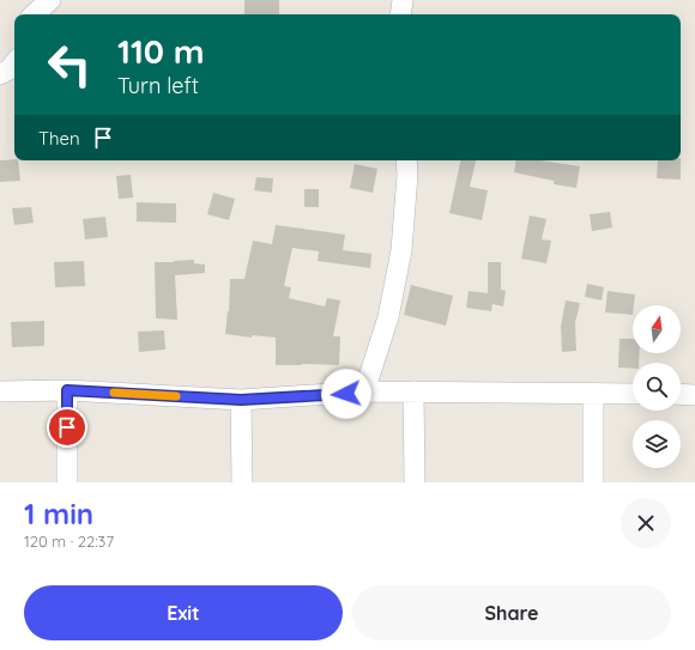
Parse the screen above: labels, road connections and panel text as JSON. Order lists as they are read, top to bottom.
{
  "north": "top",
  "page": {
    "turn": ["110 m", "Turn left"],
    "then": "Then",
    "heading": ["1 min", "120 m · 22:37"],
    "buttons": ["Exit", "Share"]
  }
}
